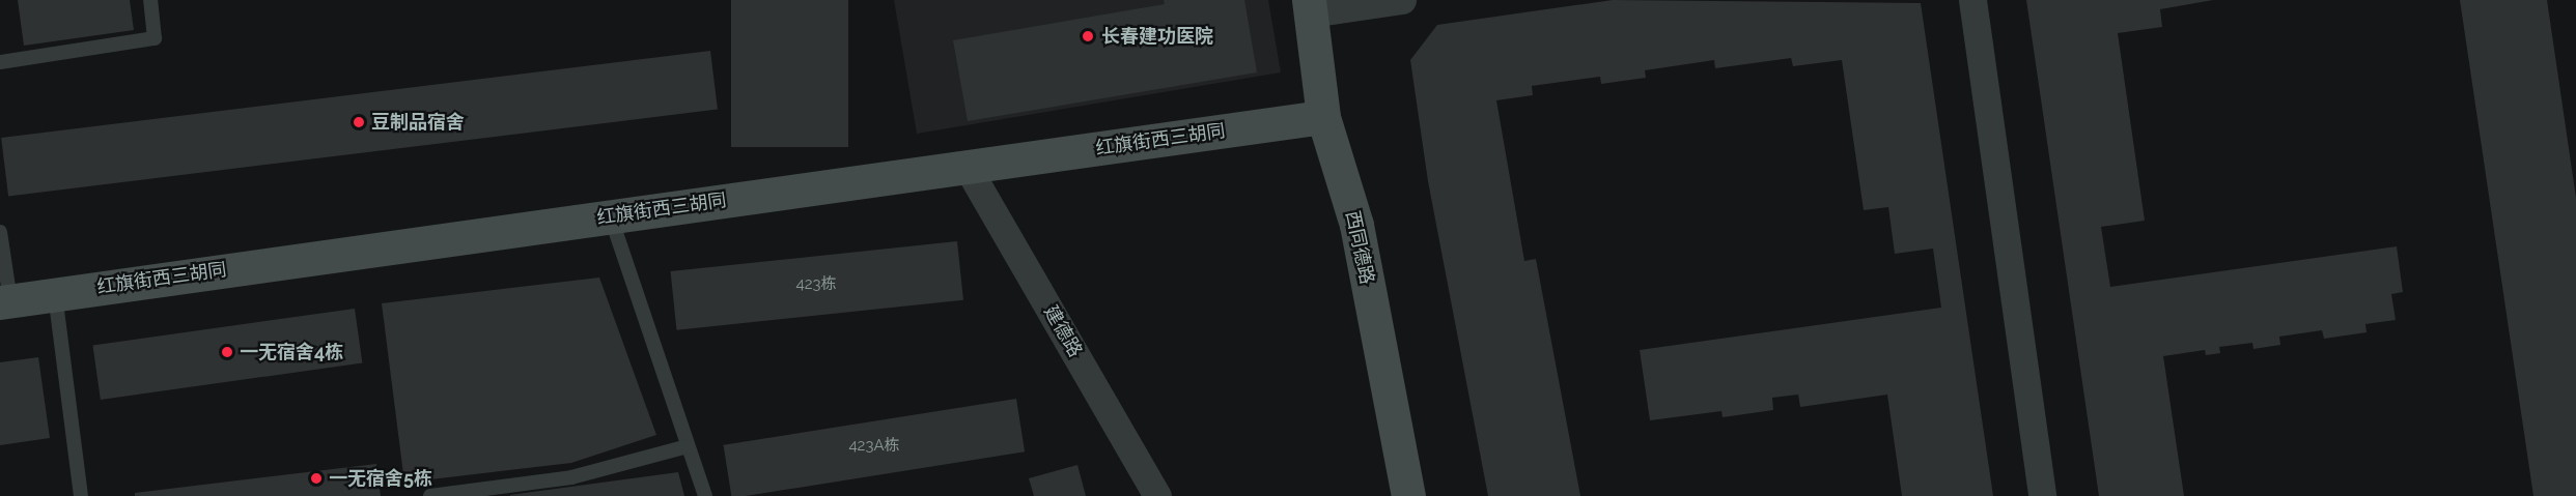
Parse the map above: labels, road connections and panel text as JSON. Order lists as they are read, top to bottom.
{
  "streets": {
    "street": ["红旗街西三胡同", "西同德路", "建德路"]
  },
  "crossings": [
    ["红旗街西三胡同", "西同德路"],
    ["红旗街西三胡同", "建德路"]
  ],
  "places": [
    "长春建功医院",
    "豆制品宿舍",
    "一无宿舍4栋",
    "一无宿舍5栋"
  ],
  "house_numbers": ["423栋", "423A栋"]
}
